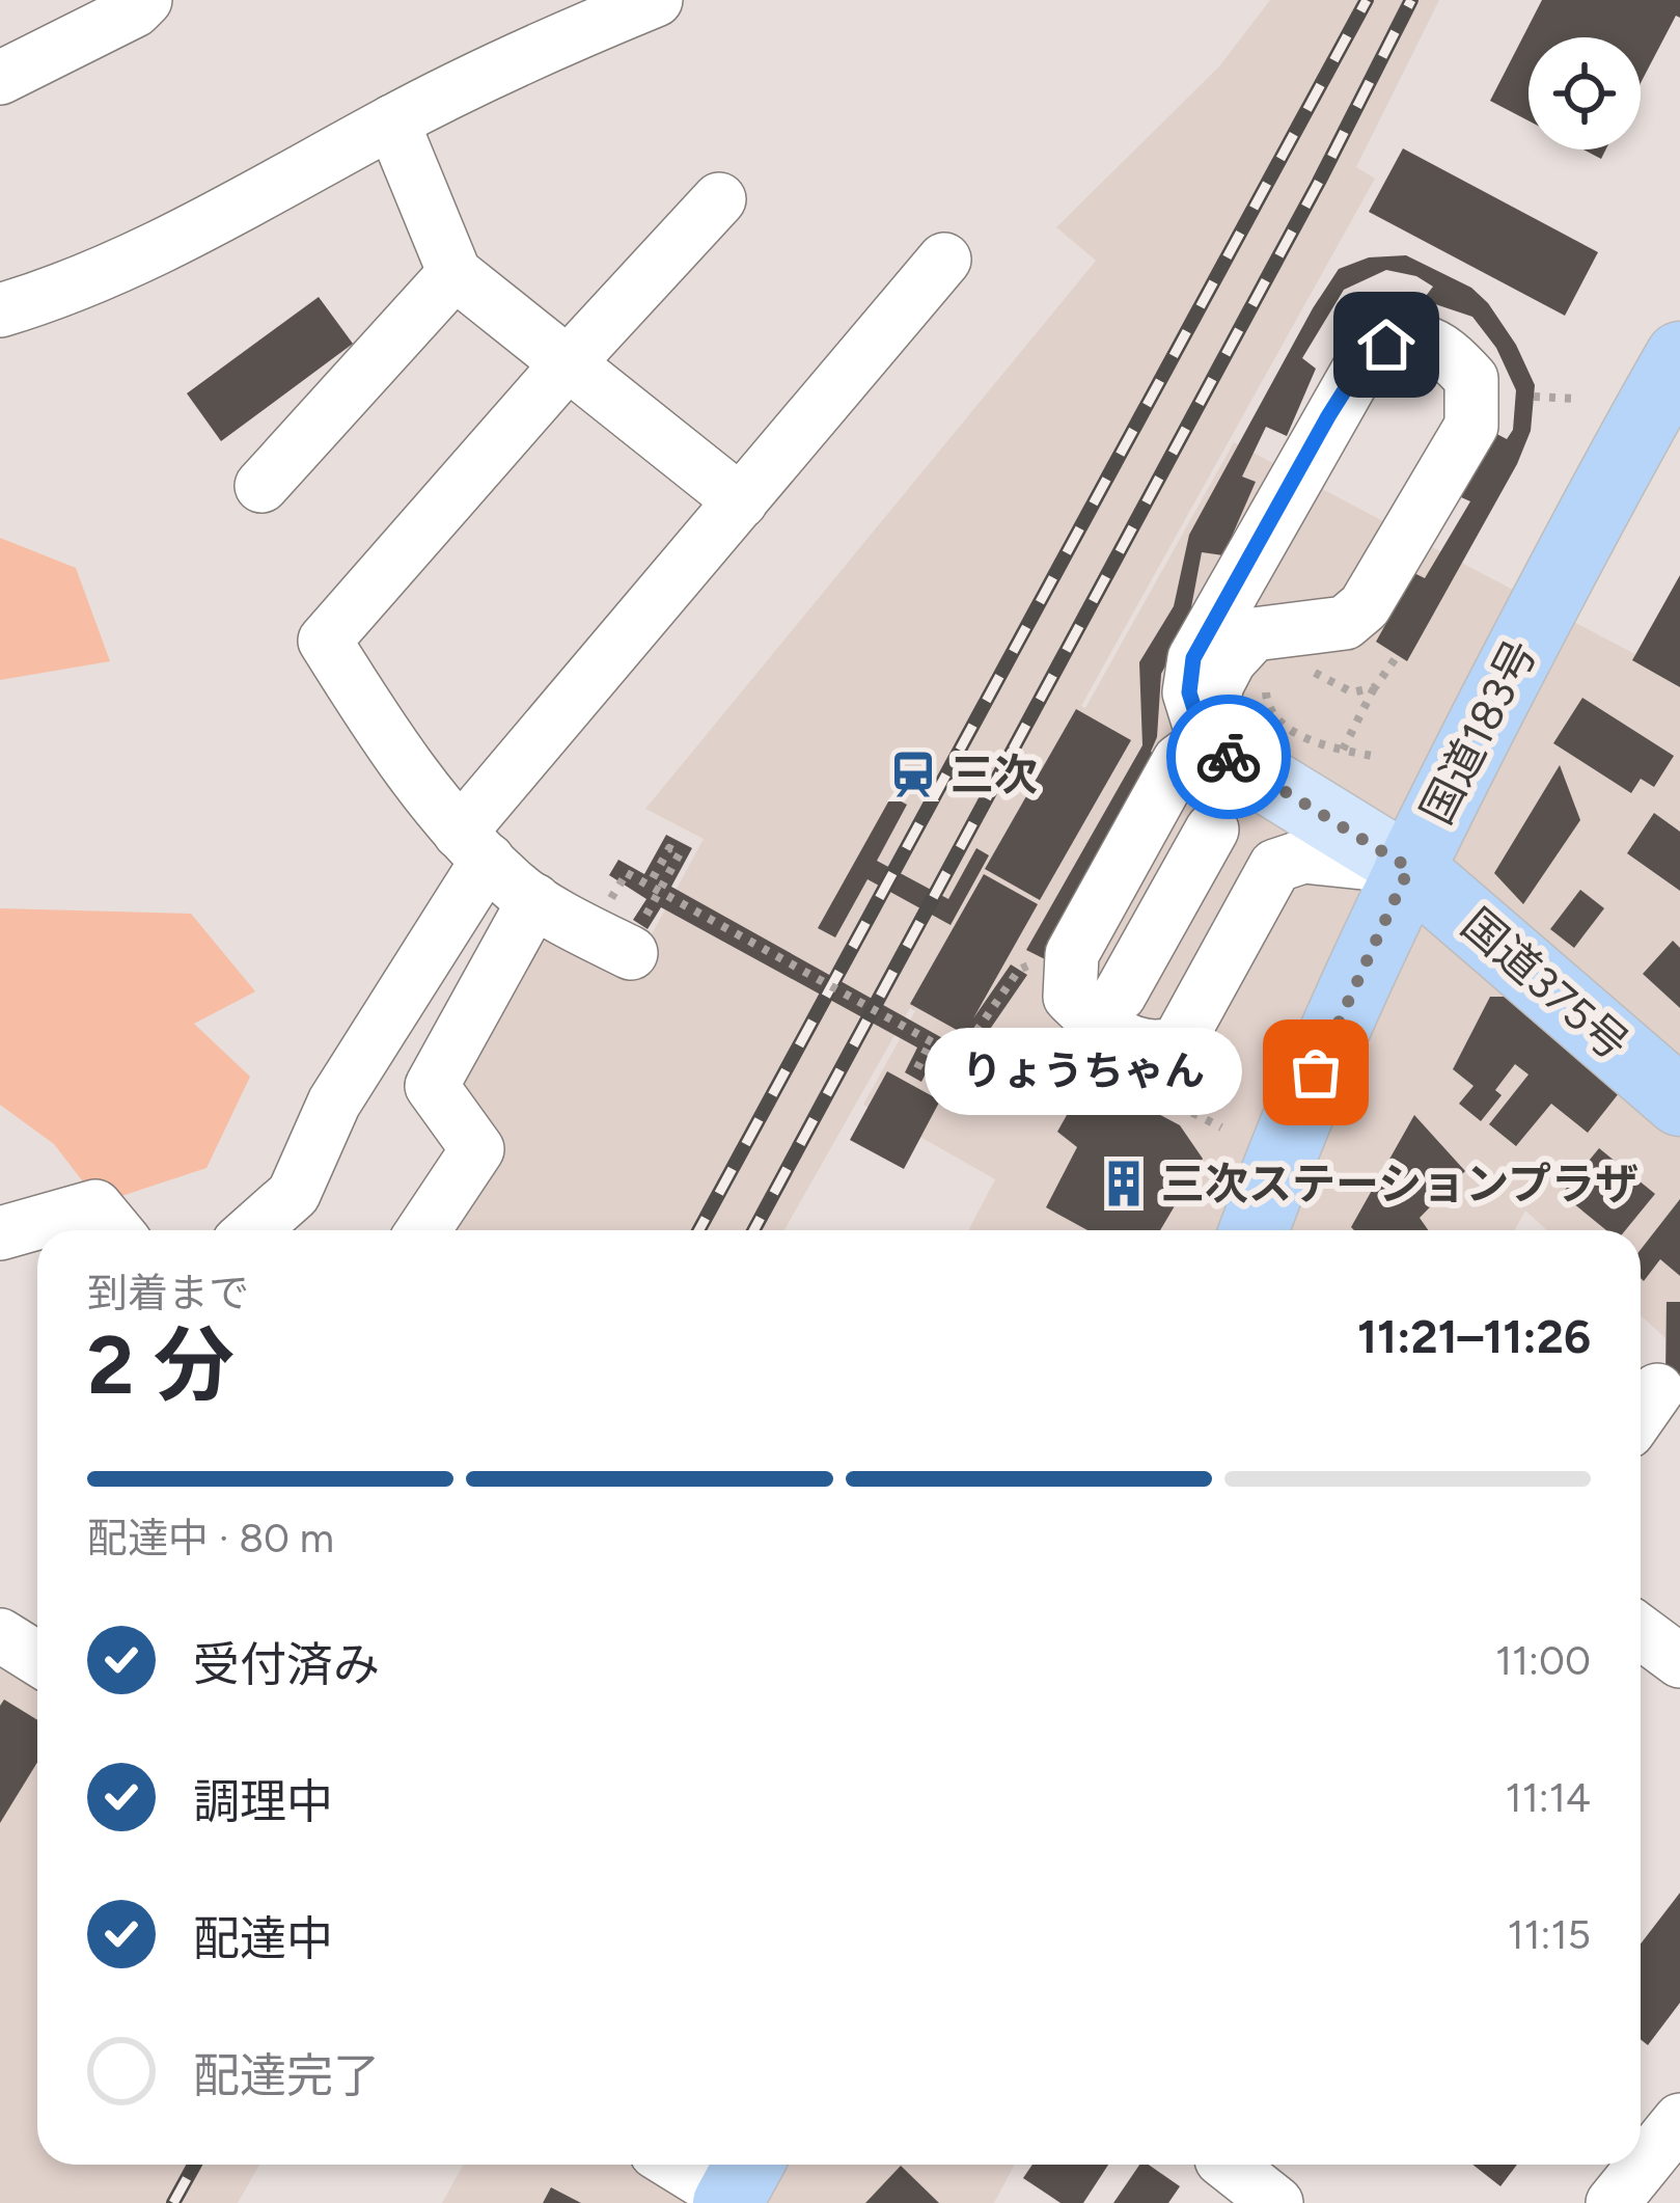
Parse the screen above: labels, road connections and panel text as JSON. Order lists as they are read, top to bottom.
{
  "streets": {
    "highway": ["国道183号", "国道375号"]
  },
  "crossings": [
    ["国道183号", "国道375号"]
  ],
  "places": {
    "station": ["三次"],
    "other": ["りょうちゃん"],
    "building": ["三次ステーションプラザ"]
  },
  "page": {
    "bubble": "りょうちゃん",
    "heading": ["2 分", "到着まで", "11:21–11:26"],
    "bar": "配達中 · 80 m",
    "list": [
      ["受付済み", "11:00"],
      ["調理中", "11:14"],
      ["配達中", "11:15"],
      "配達完了"
    ]
  }
}
